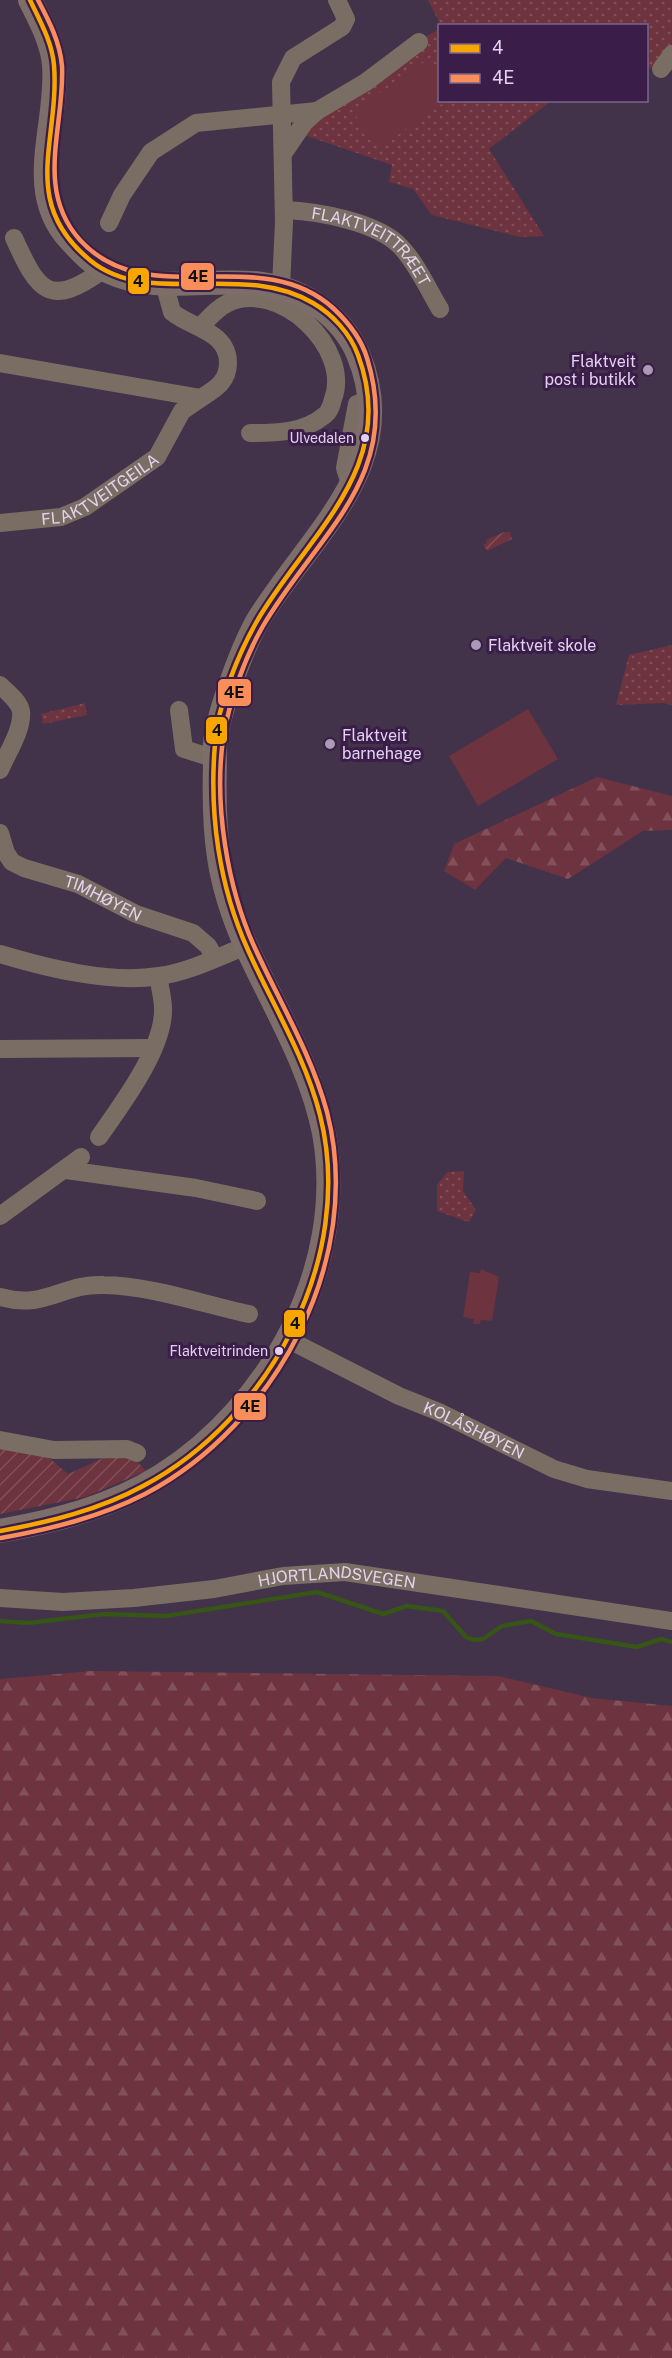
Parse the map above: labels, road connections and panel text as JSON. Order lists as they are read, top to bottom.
{
  "streets": {
    "street": [
      "FLAKTVEITTRÆET",
      "FLAKTVEITGEILA",
      "TIMHØYEN",
      "KOLÅSHØYEN",
      "HJORTLANDSVEGEN"
    ]
  },
  "places": [
    "Flaktveit post i butikk",
    "Ulvedalen",
    "Flaktveit skole",
    "Flaktveit barnehage",
    "Flaktveitrinden"
  ],
  "lines": ["transit line 4", "transit line 4E"],
  "legend": ["4", "4E"]
}
